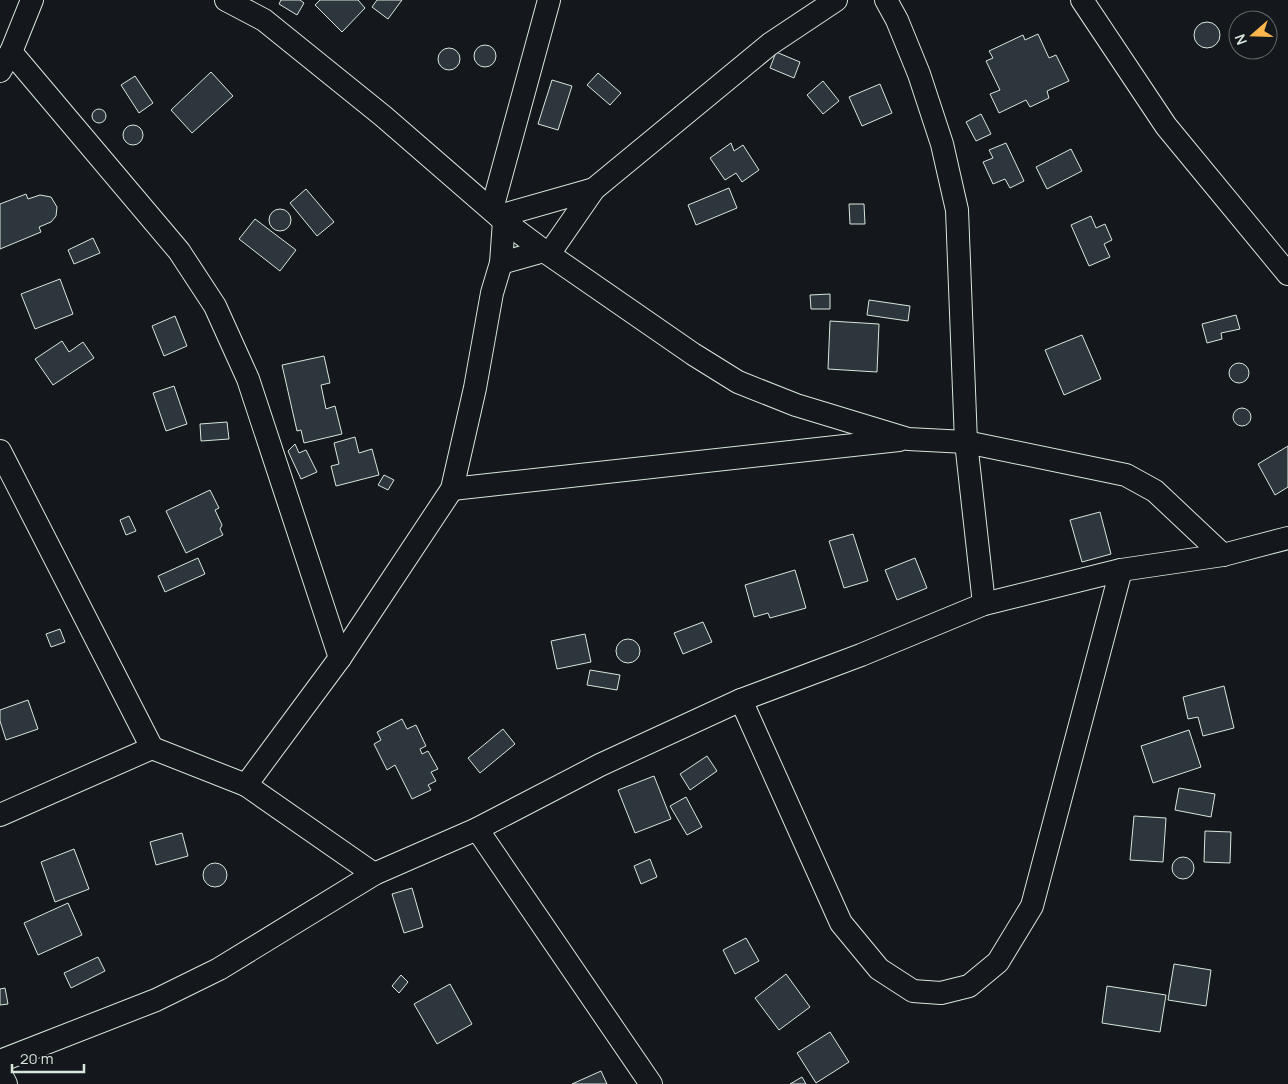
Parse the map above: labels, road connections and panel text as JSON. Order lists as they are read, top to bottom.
{
  "scale_bar": "20 m",
  "north": "left"
}
